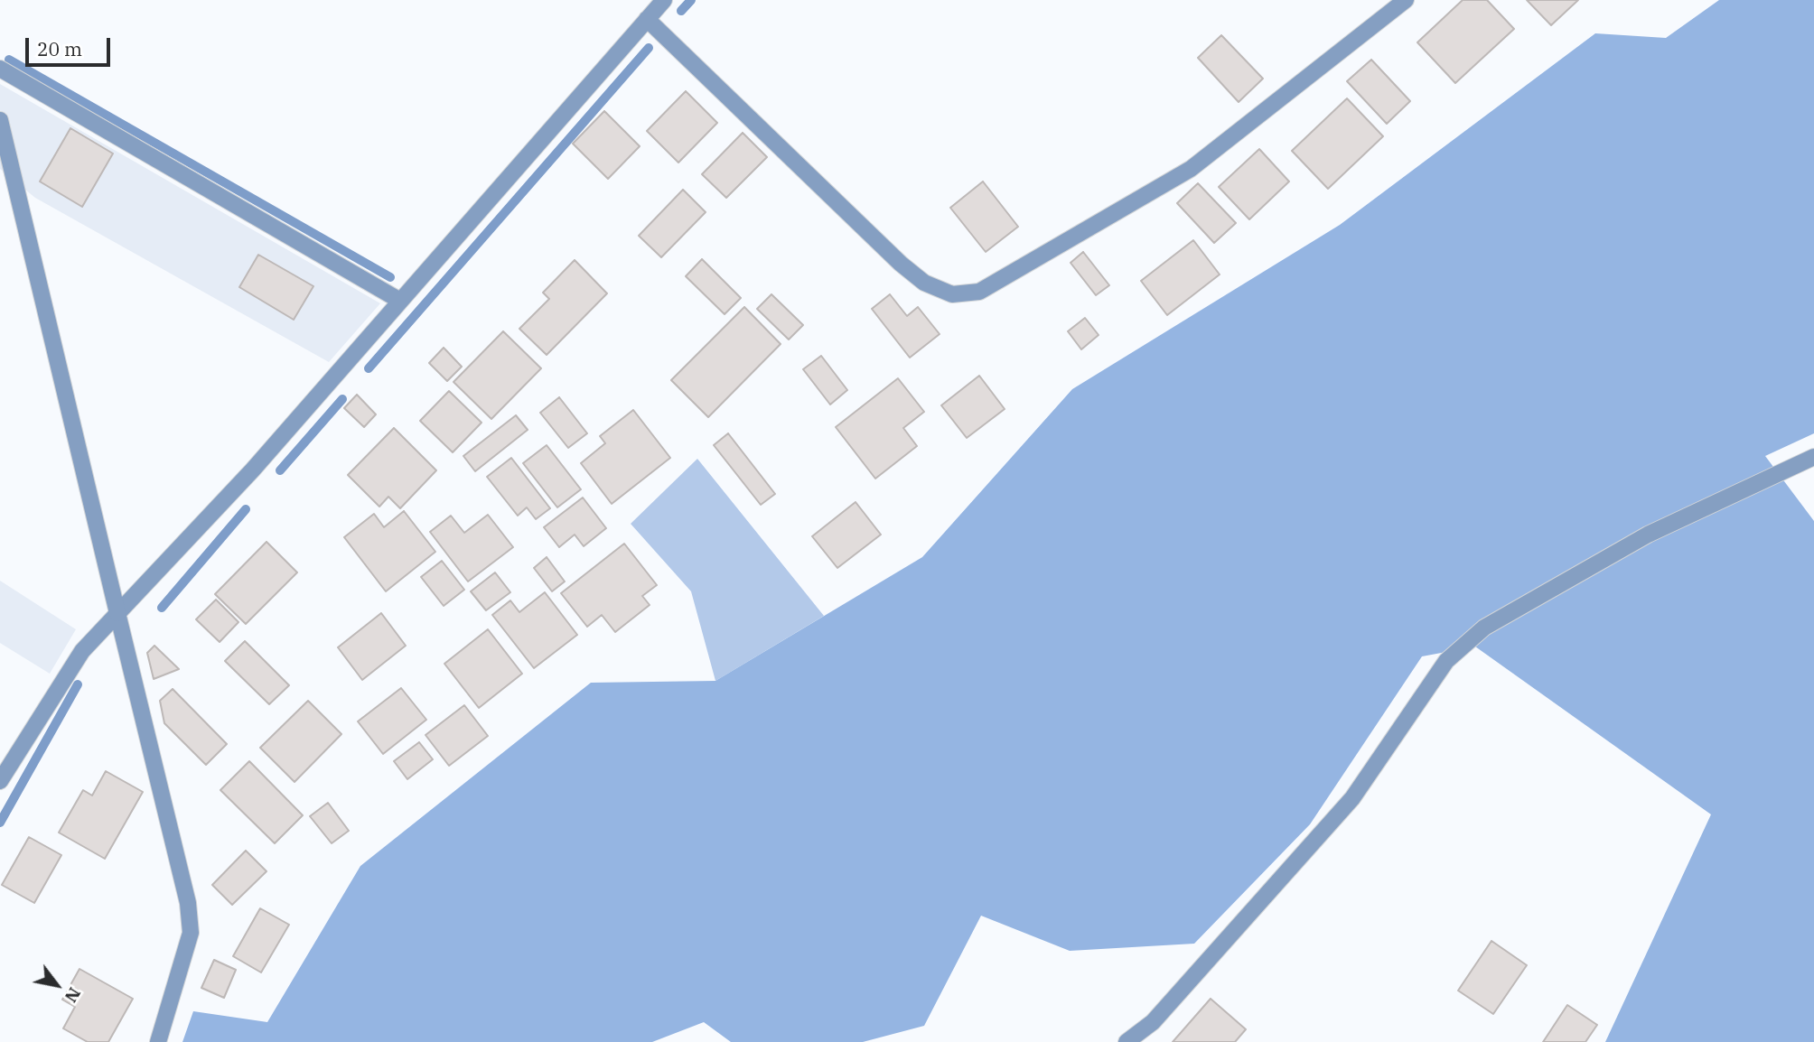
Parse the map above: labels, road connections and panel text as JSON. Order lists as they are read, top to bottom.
{
  "scale_bar": "20 m",
  "north": "bottom right"
}
